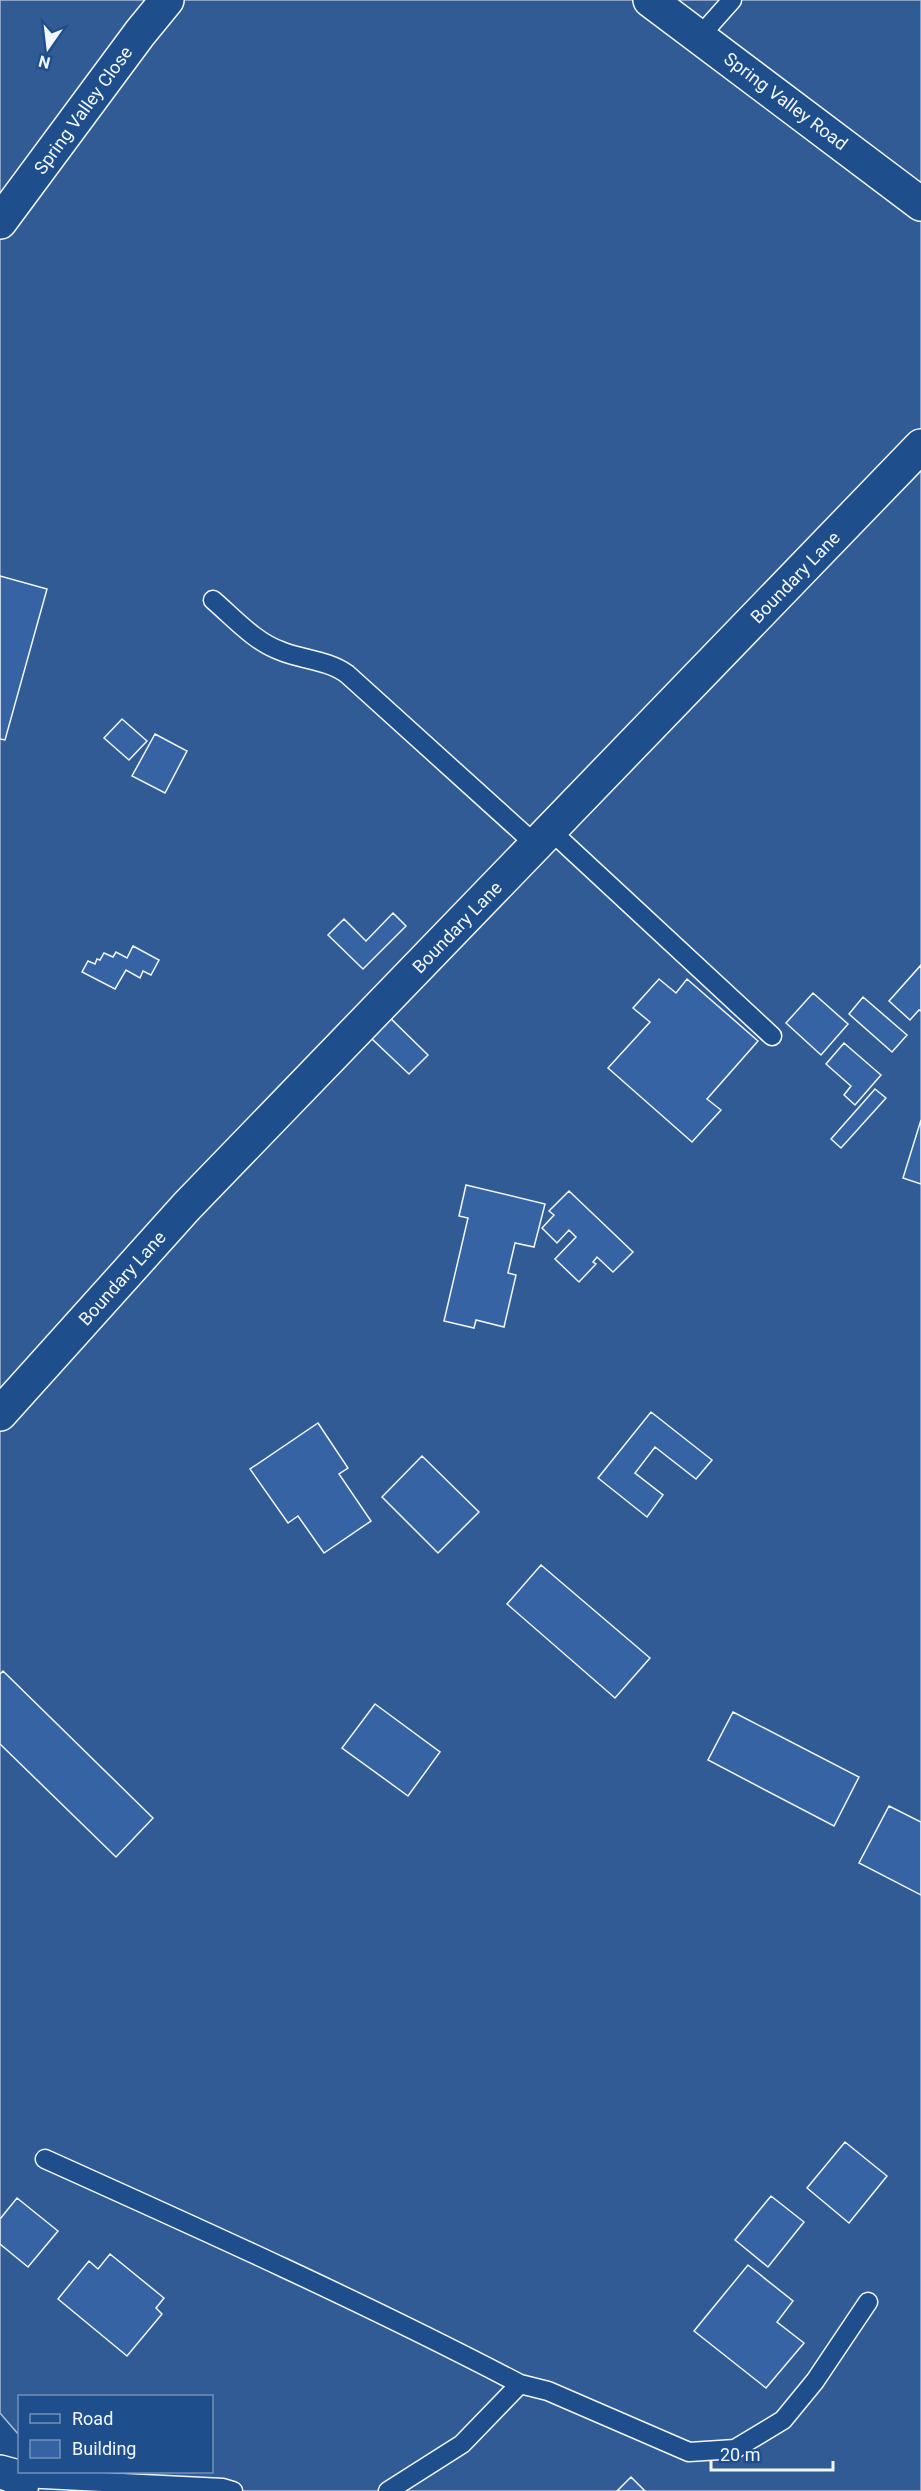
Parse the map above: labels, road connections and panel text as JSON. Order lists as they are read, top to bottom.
{
  "streets": {
    "street": ["Spring Valley Road", "Spring Valley Close", "Boundary Lane"]
  },
  "legend": ["Road", "Building"],
  "scale_bar": "20 m",
  "north": "bottom"
}
